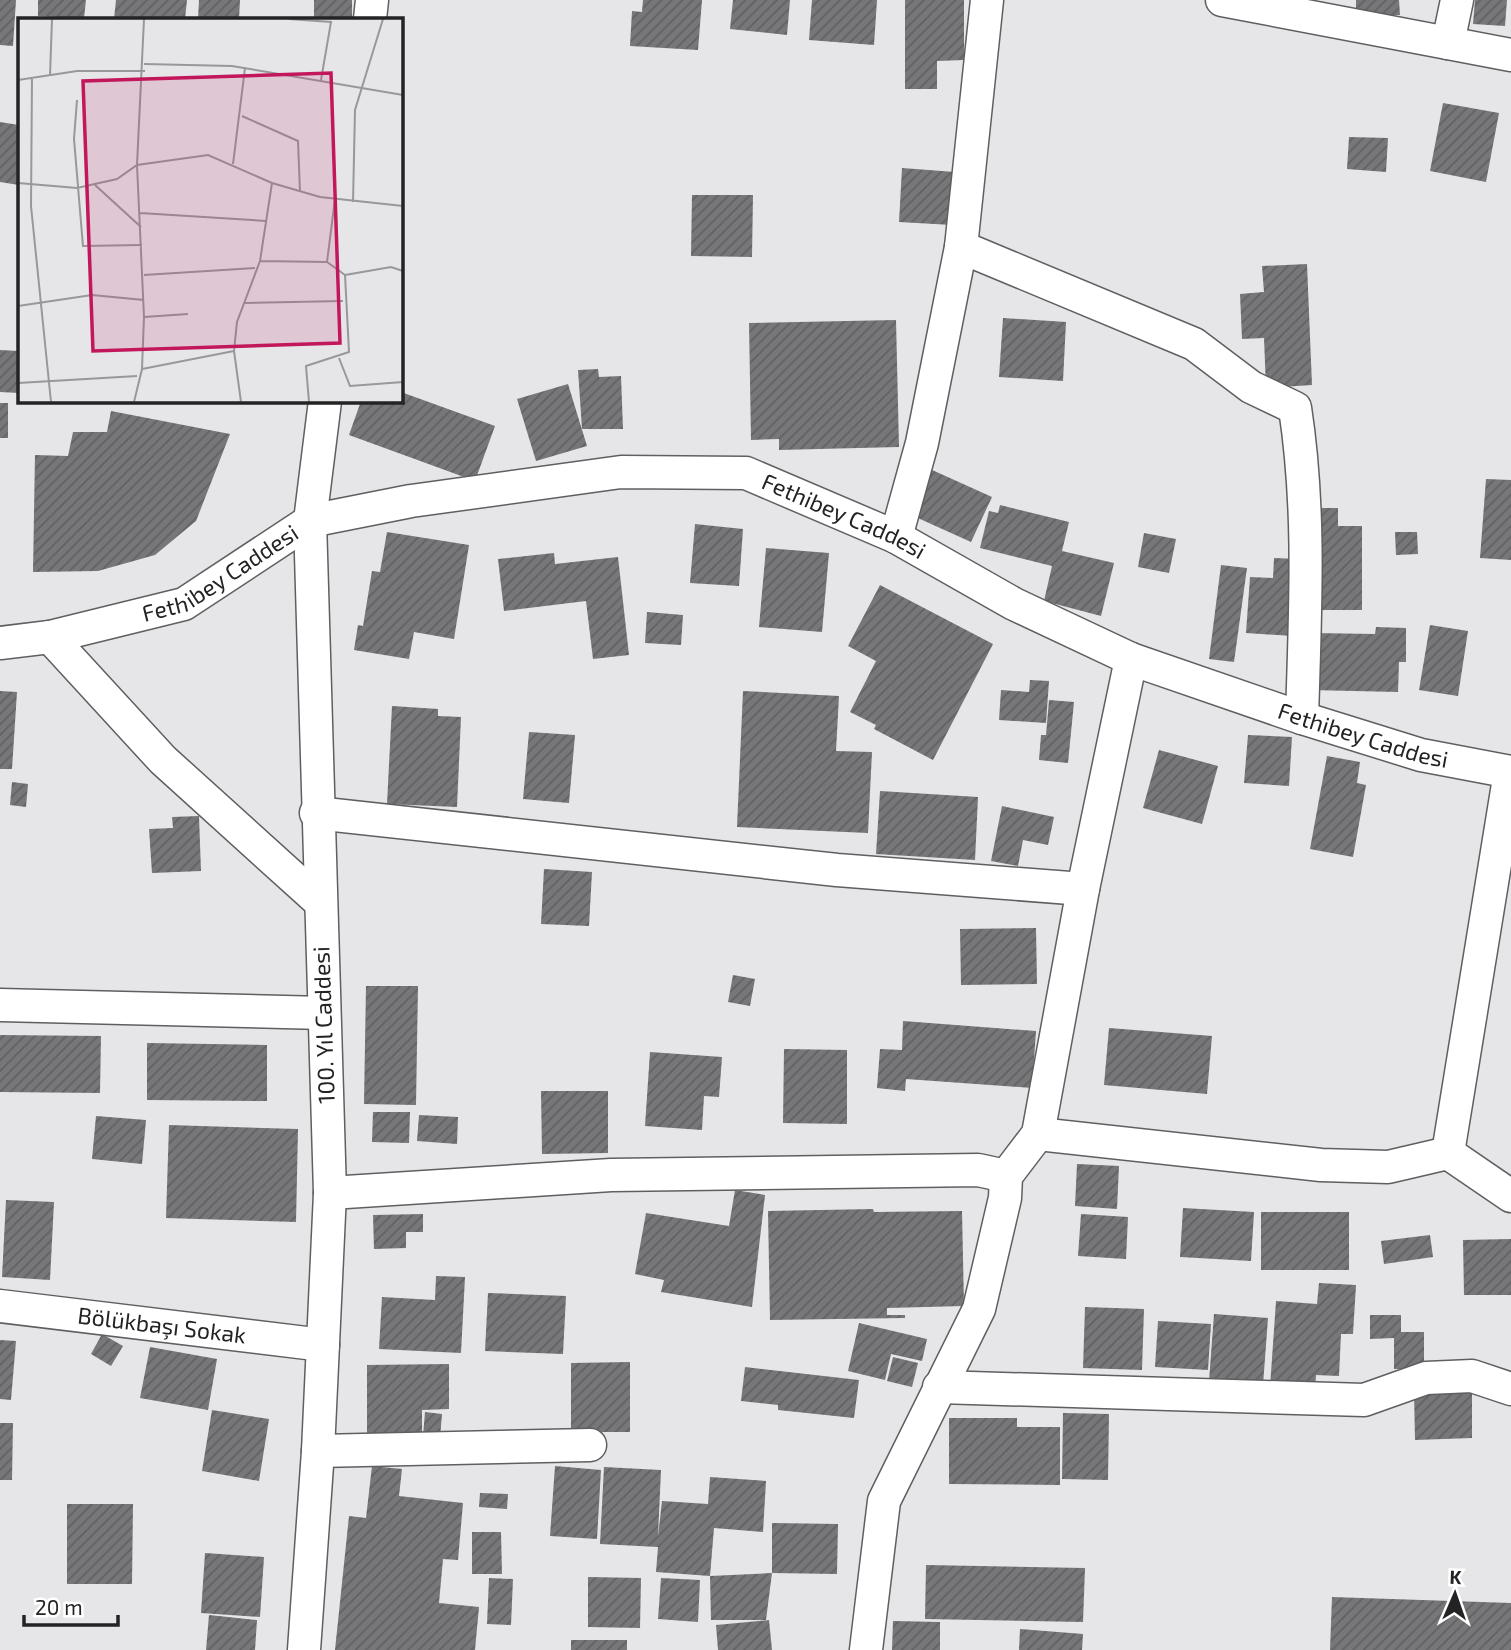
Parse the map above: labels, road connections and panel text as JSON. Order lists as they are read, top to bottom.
{
  "streets": {
    "street": ["Fethibey Caddesi", "100. Yıl Caddesi", "Bölükbaşı Sokak"]
  },
  "crossings": [
    ["Fethibey Caddesi", "100. Yıl Caddesi"],
    ["100. Yıl Caddesi", "Bölükbaşı Sokak"]
  ],
  "scale_bar": "20 m",
  "north": "top"
}
